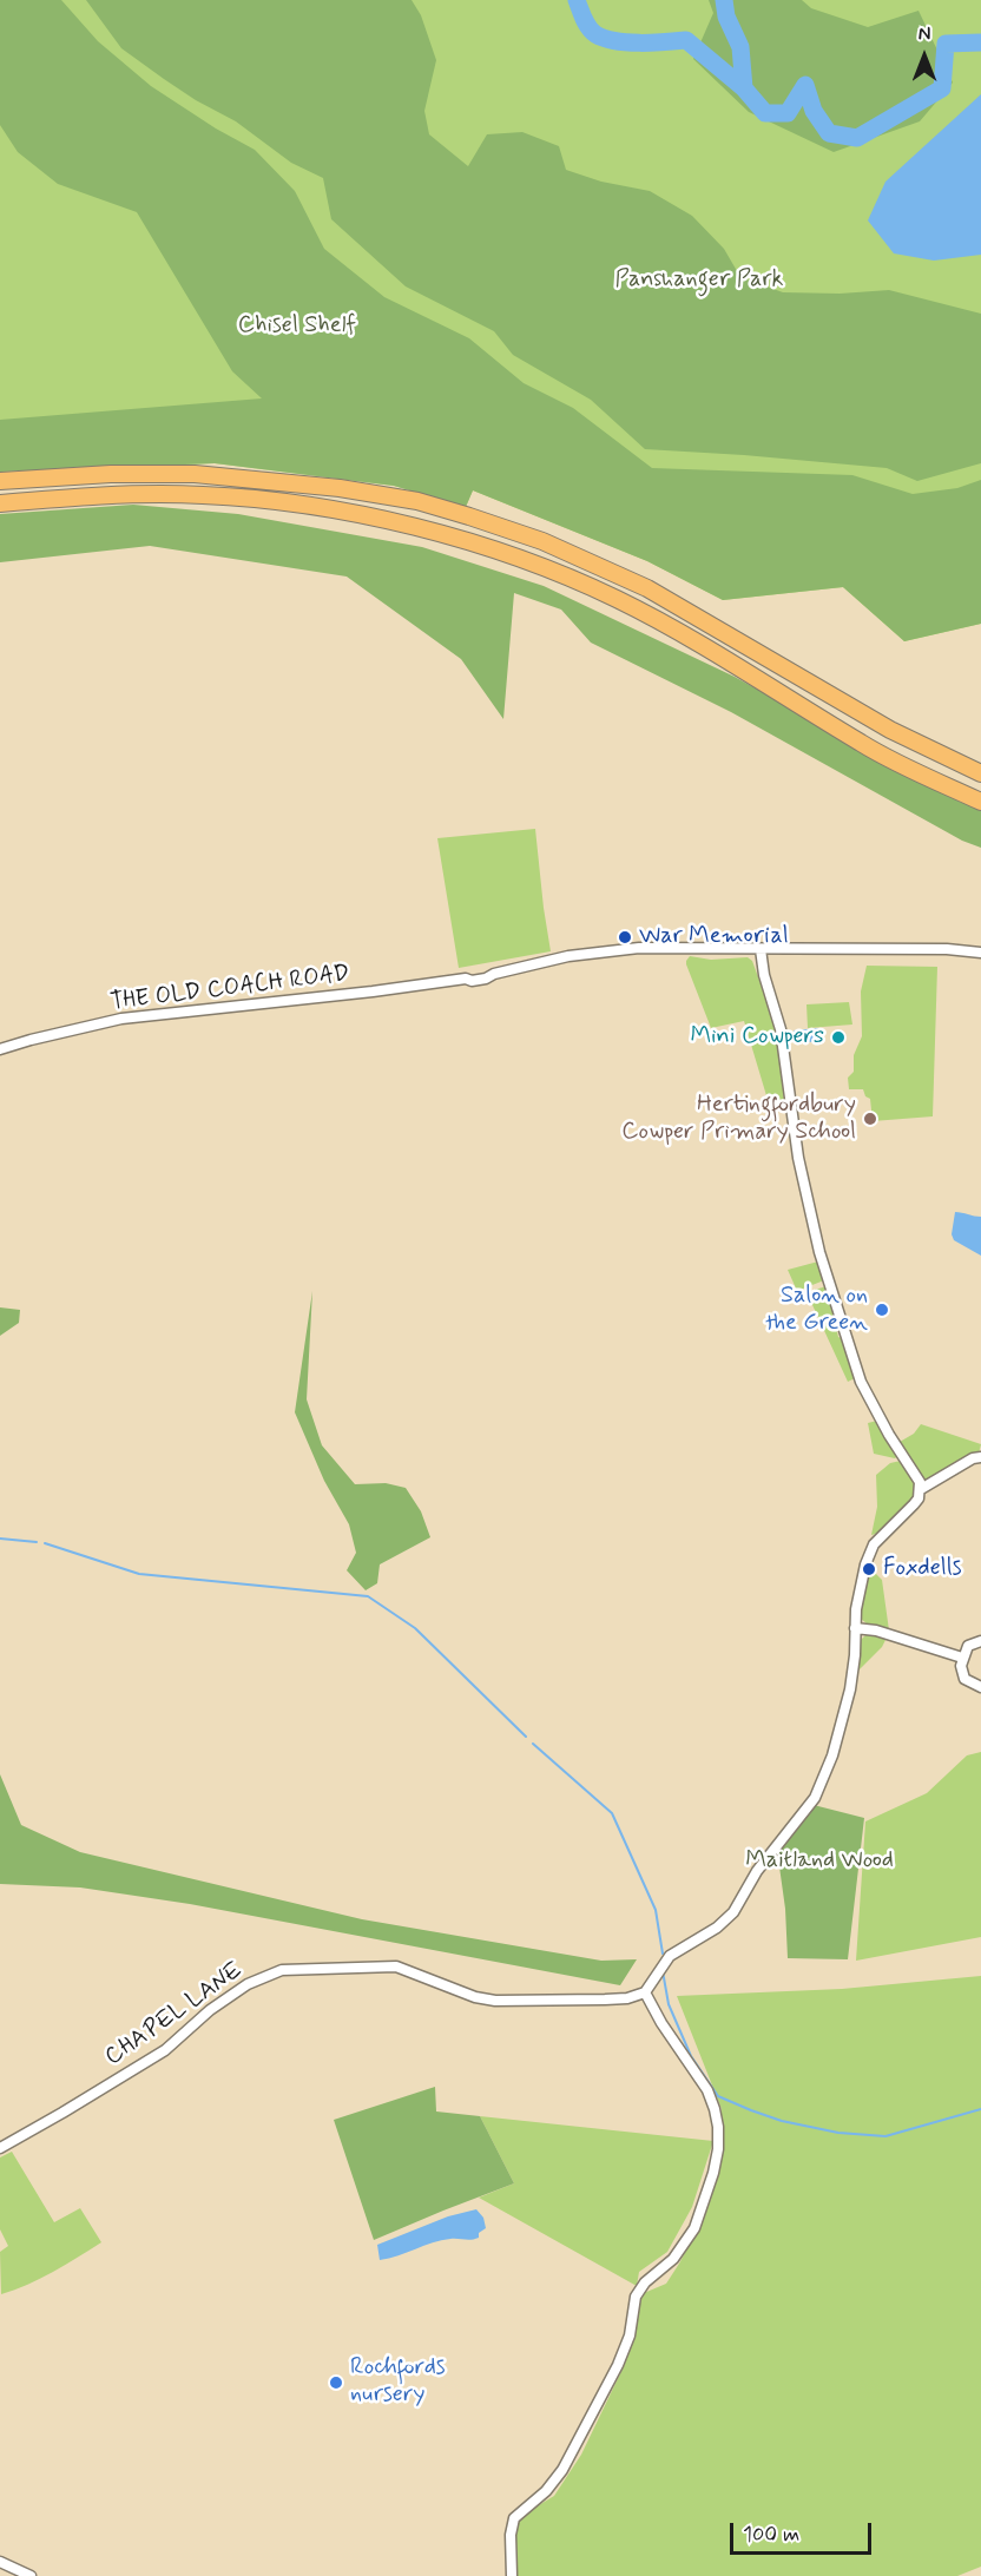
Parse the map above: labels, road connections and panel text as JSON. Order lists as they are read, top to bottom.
{
  "streets": {
    "street": ["THE OLD COACH ROAD", "CHAPEL LANE"]
  },
  "parks": ["Panshanger Park", "Chisel Shelf", "Maitland Wood"],
  "places": [
    "War Memorial",
    "Mini Cowpers",
    "Hertingfordbury Cowper Primary School",
    "Salon on the Green",
    "Foxdells",
    "Rochfords nursery"
  ],
  "scale_bar": "100 m",
  "north": "top"
}
